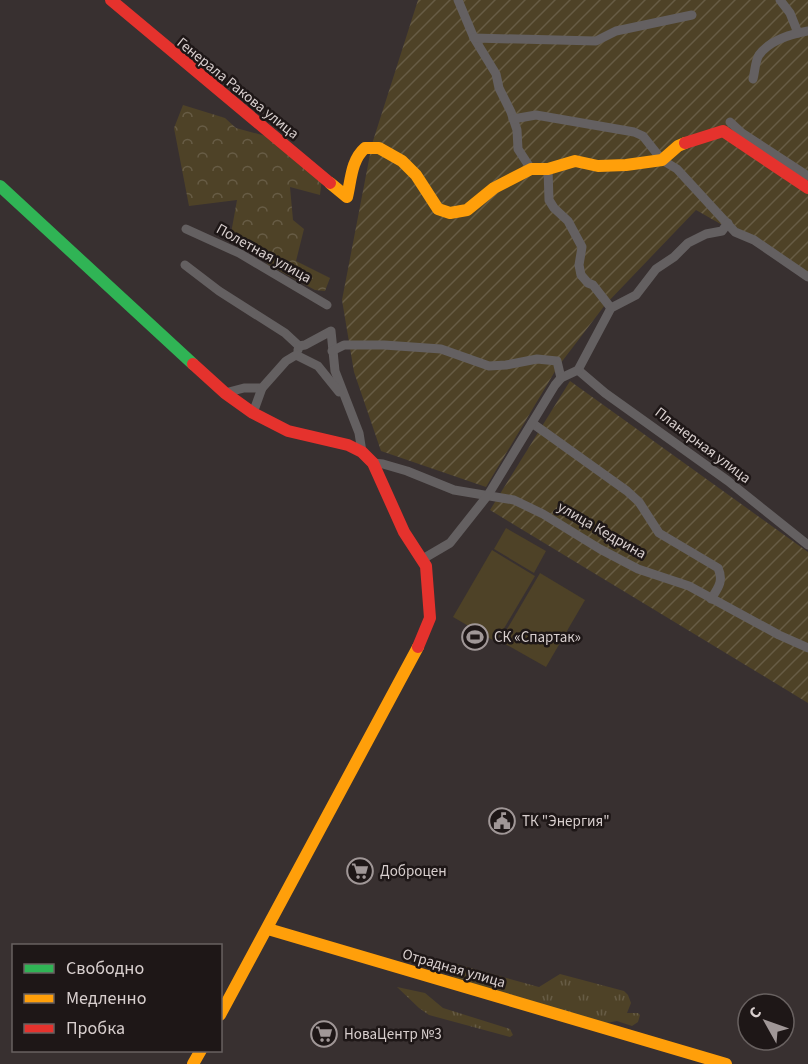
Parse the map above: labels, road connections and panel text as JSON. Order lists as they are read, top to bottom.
{
  "streets": {
    "street": [
      "Генерала Ракова улица",
      "Полетная улица",
      "Планерная улица",
      "улица Кедрина",
      "Отрадная улица"
    ]
  },
  "places": {
    "sports": ["СК «Спартак»"],
    "public building": ["ТК \"Энергия\""],
    "supermarket": ["Доброцен", "НоваЦентр №3"]
  },
  "legend": ["Свободно", "Медленно", "Пробка"],
  "north": "top left"
}
